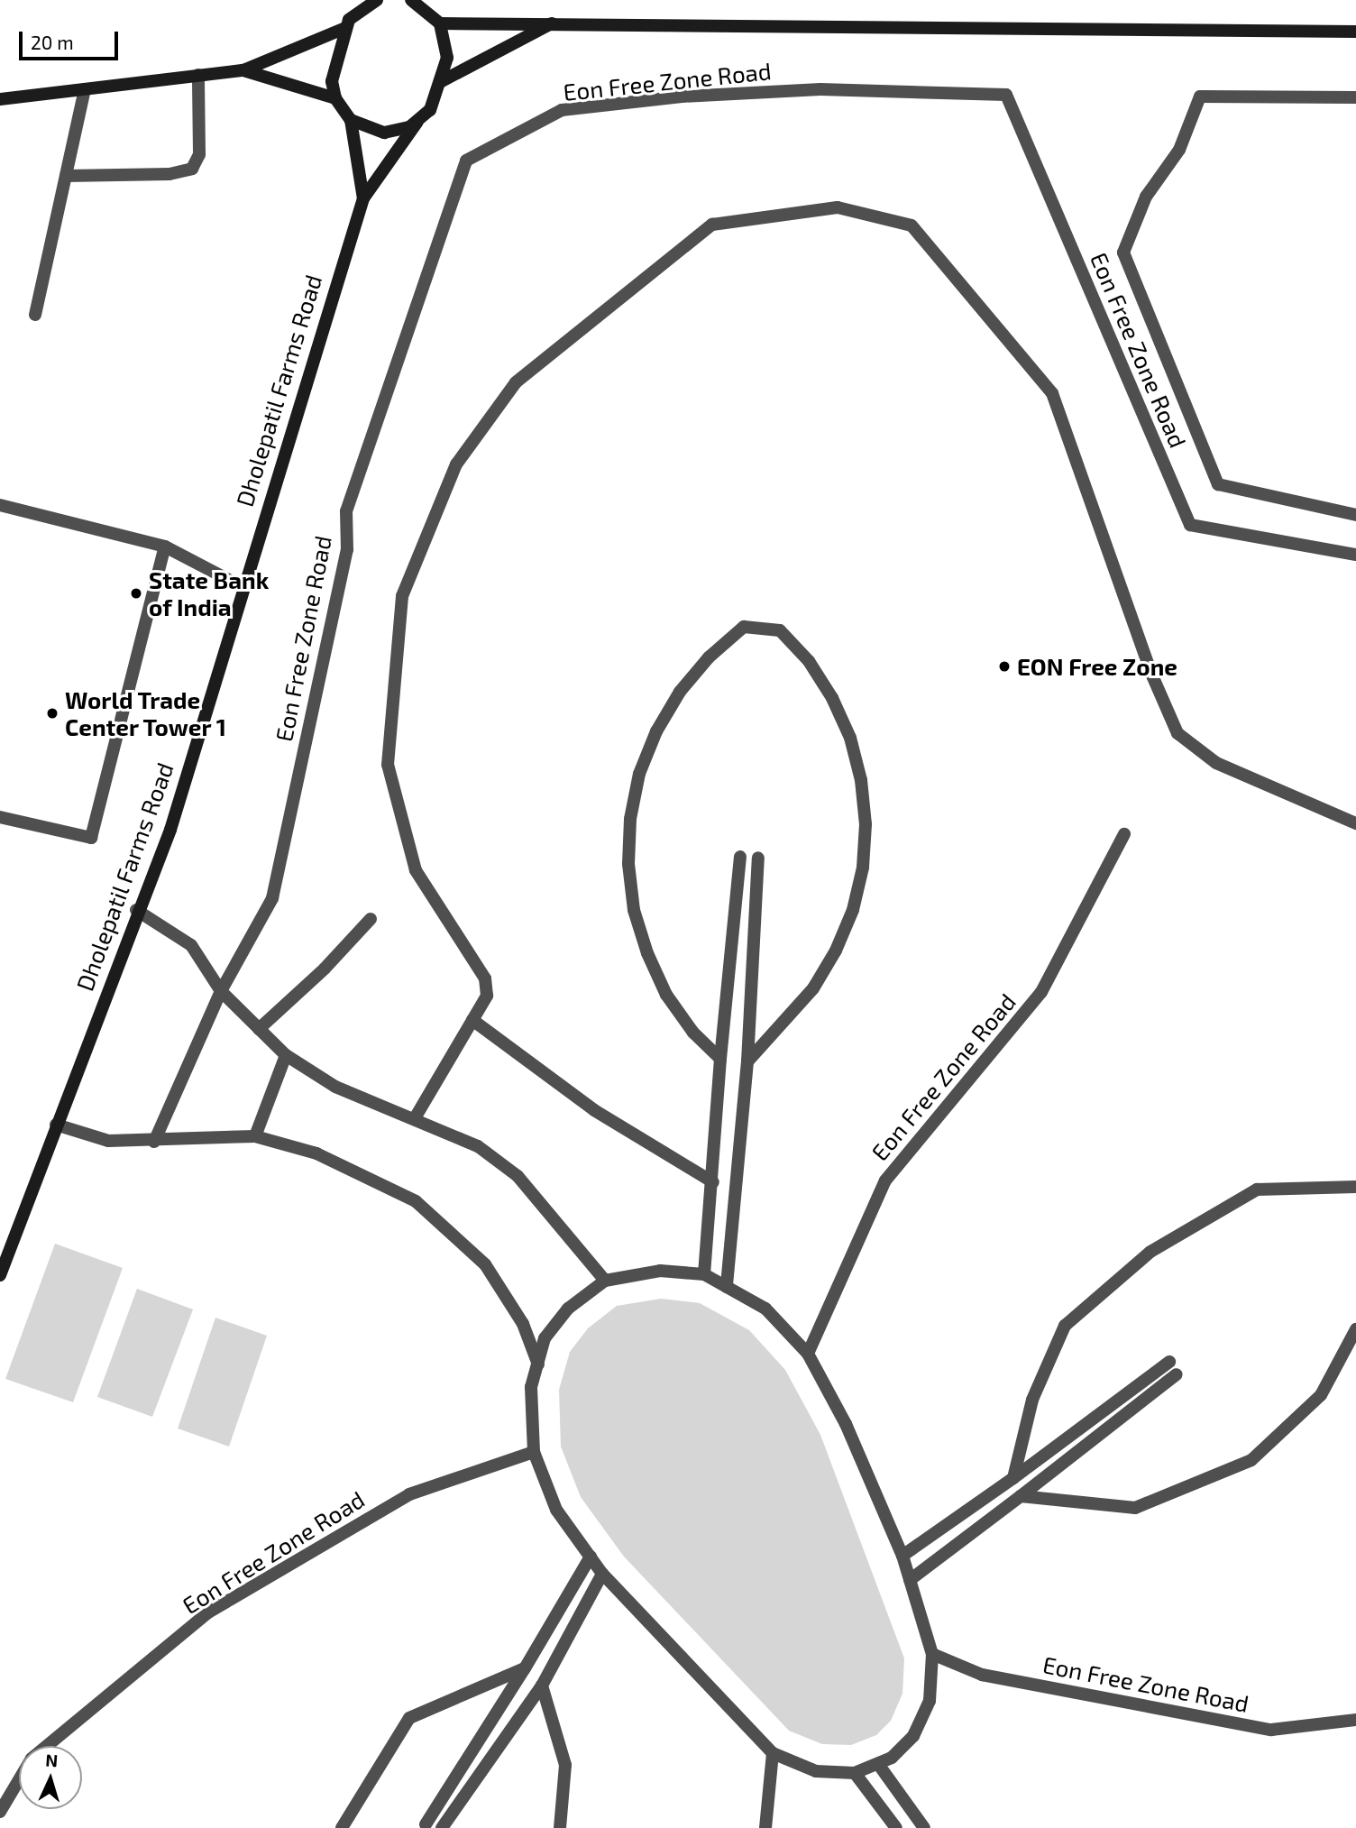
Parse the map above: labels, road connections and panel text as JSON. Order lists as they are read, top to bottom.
{
  "streets": {
    "street": ["Dholepatil Farms Road"],
    "lane": ["Eon Free Zone Road"]
  },
  "places": ["State Bank of India", "EON Free Zone", "World Trade Center Tower 1"],
  "scale_bar": "20 m",
  "north": "top"
}
